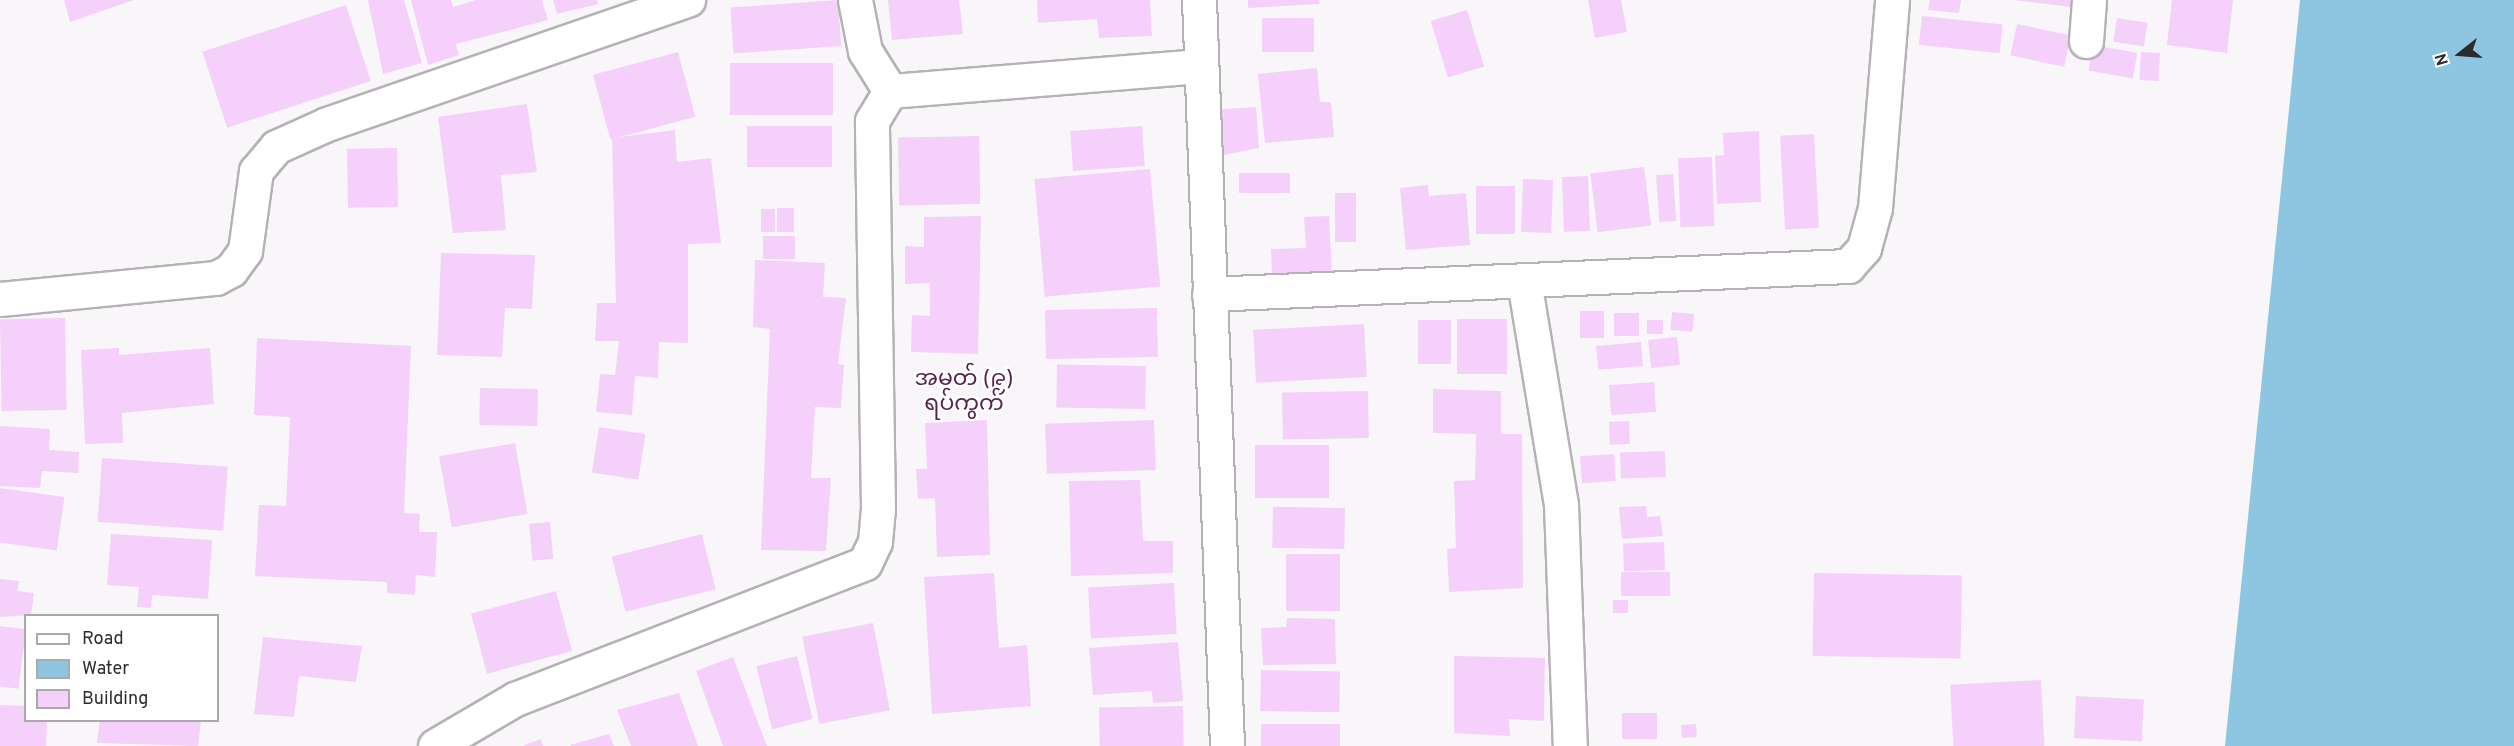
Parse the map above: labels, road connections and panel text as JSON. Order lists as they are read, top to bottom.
{
  "districts": ["အမှတ် (၉) ရပ်ကွက်"],
  "legend": ["Road", "Water", "Building"],
  "north": "left"
}
